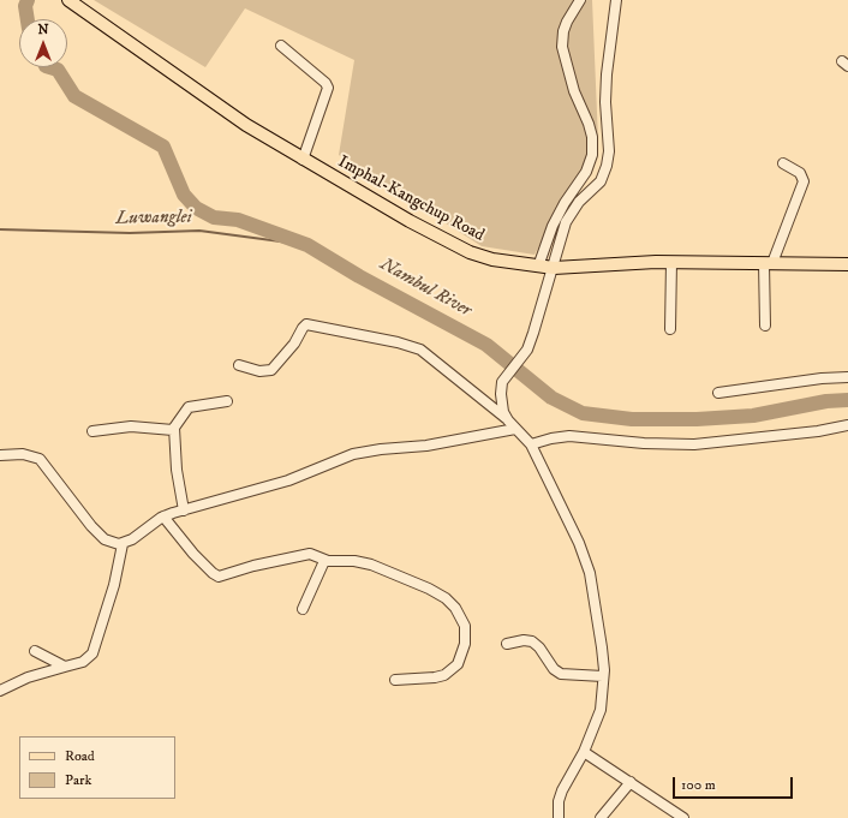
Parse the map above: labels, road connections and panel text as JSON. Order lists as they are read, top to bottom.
{
  "streets": {
    "main road": ["Imphal-Kangchup Road"]
  },
  "water": ["Luwanglei", "Nambul River"],
  "legend": ["Road", "Park"],
  "scale_bar": "100 m",
  "north": "top"
}
